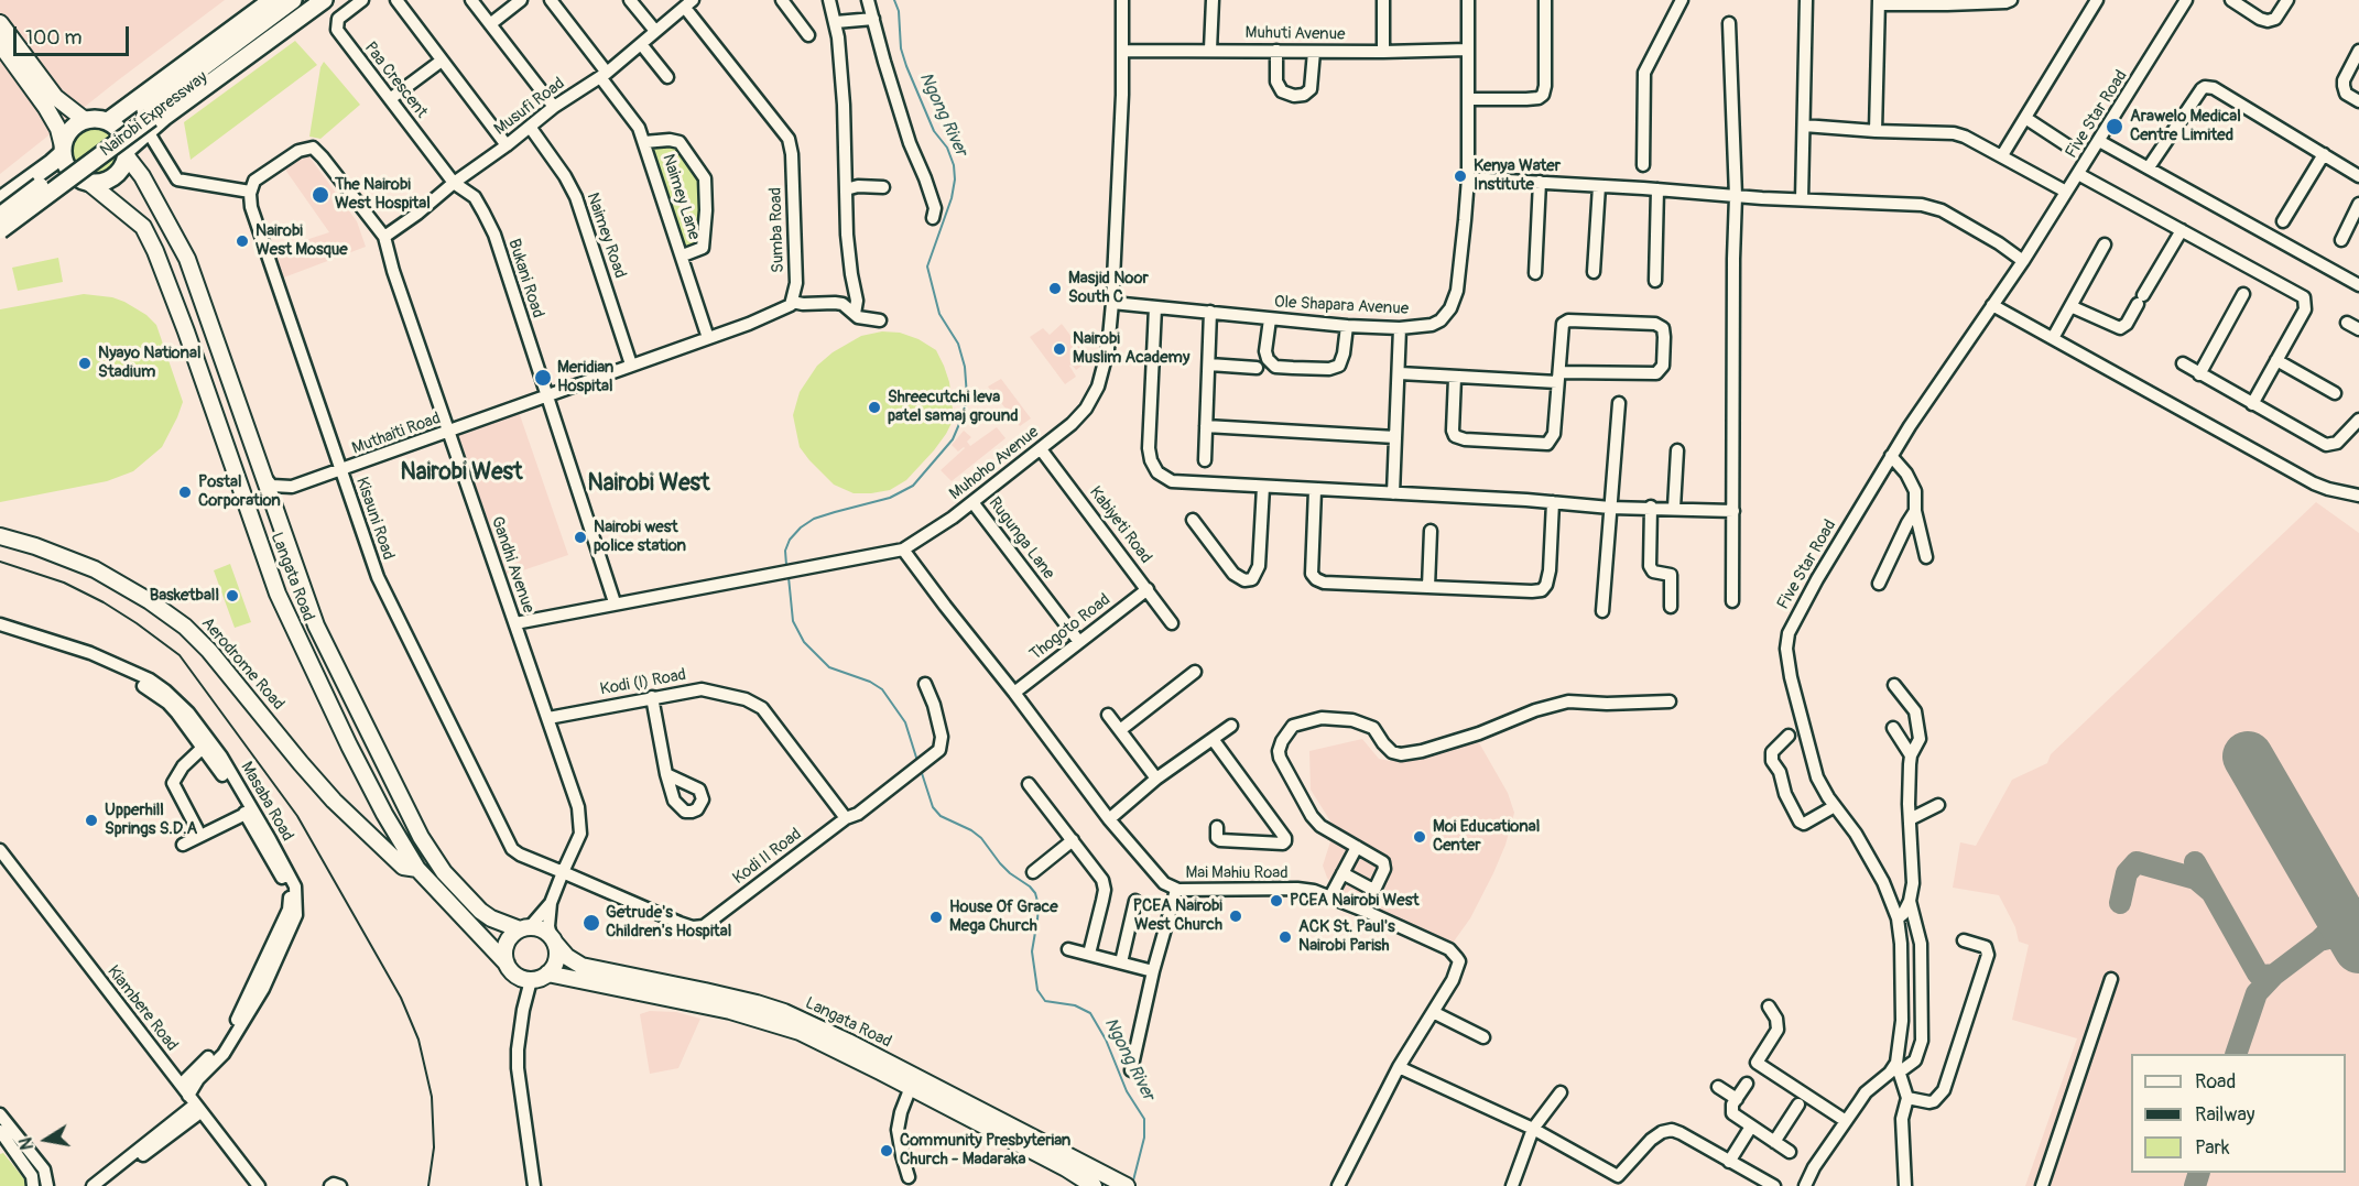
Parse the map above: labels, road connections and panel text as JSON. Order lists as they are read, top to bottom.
{
  "streets": {
    "highway": ["Nairobi Expressway"],
    "main road": ["Langata Road", "Aerodrome Road"],
    "street": [
      "Muhuti Avenue",
      "Paa Crescent",
      "Musufi Road",
      "Five Star Road",
      "Naimey Lane",
      "Sumba Road",
      "Naimey Road",
      "Bukani Road",
      "Ole Shapara Avenue",
      "Muthaiti Road",
      "Muhoho Avenue",
      "Kisauni Road",
      "Kabiyeti Road",
      "Rugunga Lane",
      "Gandhi Avenue",
      "Thogoto Road",
      "Kodi (I) Road",
      "Masaba Road",
      "Kodi II Road",
      "Mai Mahiu Road",
      "Kiambere Road"
    ]
  },
  "crossings": [
    ["Muhuti Avenue", "Ole Shapara Avenue"],
    ["Muhuti Avenue", "Muhoho Avenue"],
    ["Paa Crescent", "Musufi Road"],
    ["Paa Crescent", "Bukani Road"],
    ["Musufi Road", "Naimey Lane"],
    ["Musufi Road", "Sumba Road"],
    ["Musufi Road", "Naimey Road"],
    ["Musufi Road", "Bukani Road"],
    ["Musufi Road", "Gandhi Avenue"],
    ["Bukani Road", "Muthaiti Road"],
    ["Bukani Road", "Muhoho Avenue"],
    ["Ole Shapara Avenue", "Muhoho Avenue"],
    ["Muthaiti Road", "Kisauni Road"],
    ["Muthaiti Road", "Gandhi Avenue"],
    ["Muthaiti Road", "Langata Road"],
    ["Muhoho Avenue", "Kabiyeti Road"],
    ["Muhoho Avenue", "Rugunga Lane"],
    ["Muhoho Avenue", "Gandhi Avenue"],
    ["Muhoho Avenue", "Mai Mahiu Road"],
    ["Kisauni Road", "Gandhi Avenue"],
    ["Kisauni Road", "Kodi II Road"],
    ["Kabiyeti Road", "Thogoto Road"],
    ["Rugunga Lane", "Thogoto Road"],
    ["Gandhi Avenue", "Langata Road"],
    ["Gandhi Avenue", "Kodi (I) Road"],
    ["Gandhi Avenue", "Kodi II Road"],
    ["Langata Road", "Aerodrome Road"],
    ["Thogoto Road", "Mai Mahiu Road"],
    ["Kodi (I) Road", "Kodi II Road"],
    ["Masaba Road", "Kiambere Road"]
  ],
  "districts": ["Nairobi West", "Nairobi West"],
  "water": ["Ngong River"],
  "places": [
    "Arawelo Medical Centre Limited",
    "Kenya Water Institute",
    "The Nairobi West Hospital",
    "Nairobi West Mosque",
    "Masjid Noor South C",
    "Nairobi Muslim Academy",
    "Nyayo National Stadium",
    "Meridian Hospital",
    "Shreecutchi leva patel samaj ground",
    "Postal Corporation",
    "Nairobi west police station",
    "Basketball",
    "Upperhill Springs S.D.A",
    "Moi Educational Center",
    "PCEA Nairobi West",
    "PCEA Nairobi West Church",
    "House Of Grace Mega Church",
    "Getrude's Children's Hospital",
    "ACK St. Paul's Nairobi Parish",
    "Community Presbyterian Church - Madaraka"
  ],
  "legend": ["Road", "Railway", "Park"],
  "scale_bar": "100 m",
  "north": "left"
}
